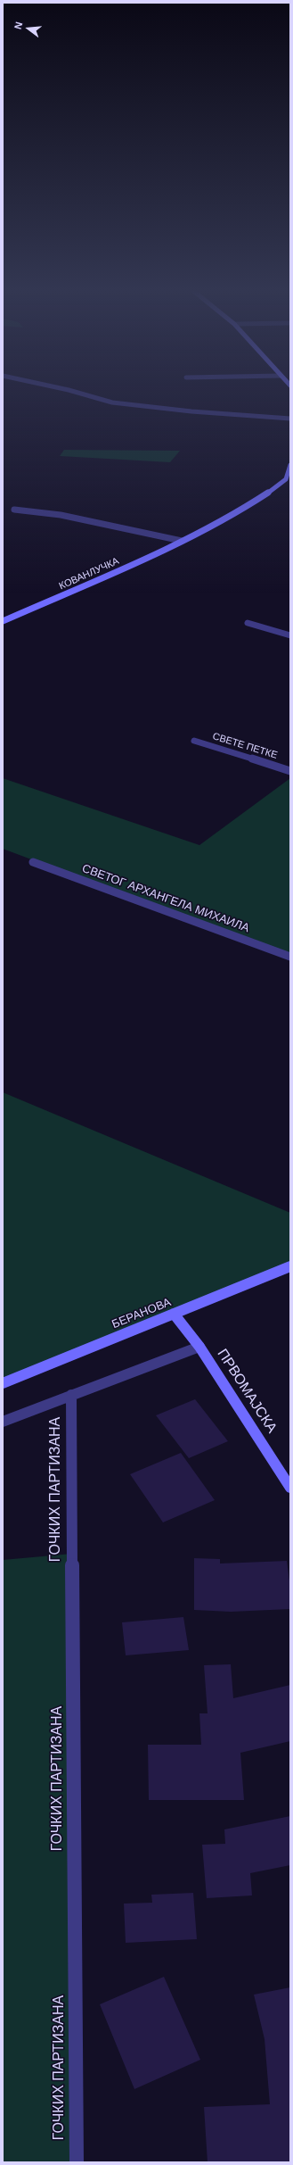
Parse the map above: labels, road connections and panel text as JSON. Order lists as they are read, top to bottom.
{
  "streets": {
    "street": [
      "КОВАНЛУЧКА",
      "СВЕТЕ ПЕТКЕ",
      "СВЕТОГ АРХАНГЕЛА МИХАИЛА",
      "БЕРАНОВА",
      "ПРВОМАЈСКА",
      "ГОЧКИХ ПАРТИЗАНА"
    ]
  },
  "crossings": [
    ["БЕРАНОВА", "ПРВОМАЈСКА"]
  ],
  "north": "left"
}
